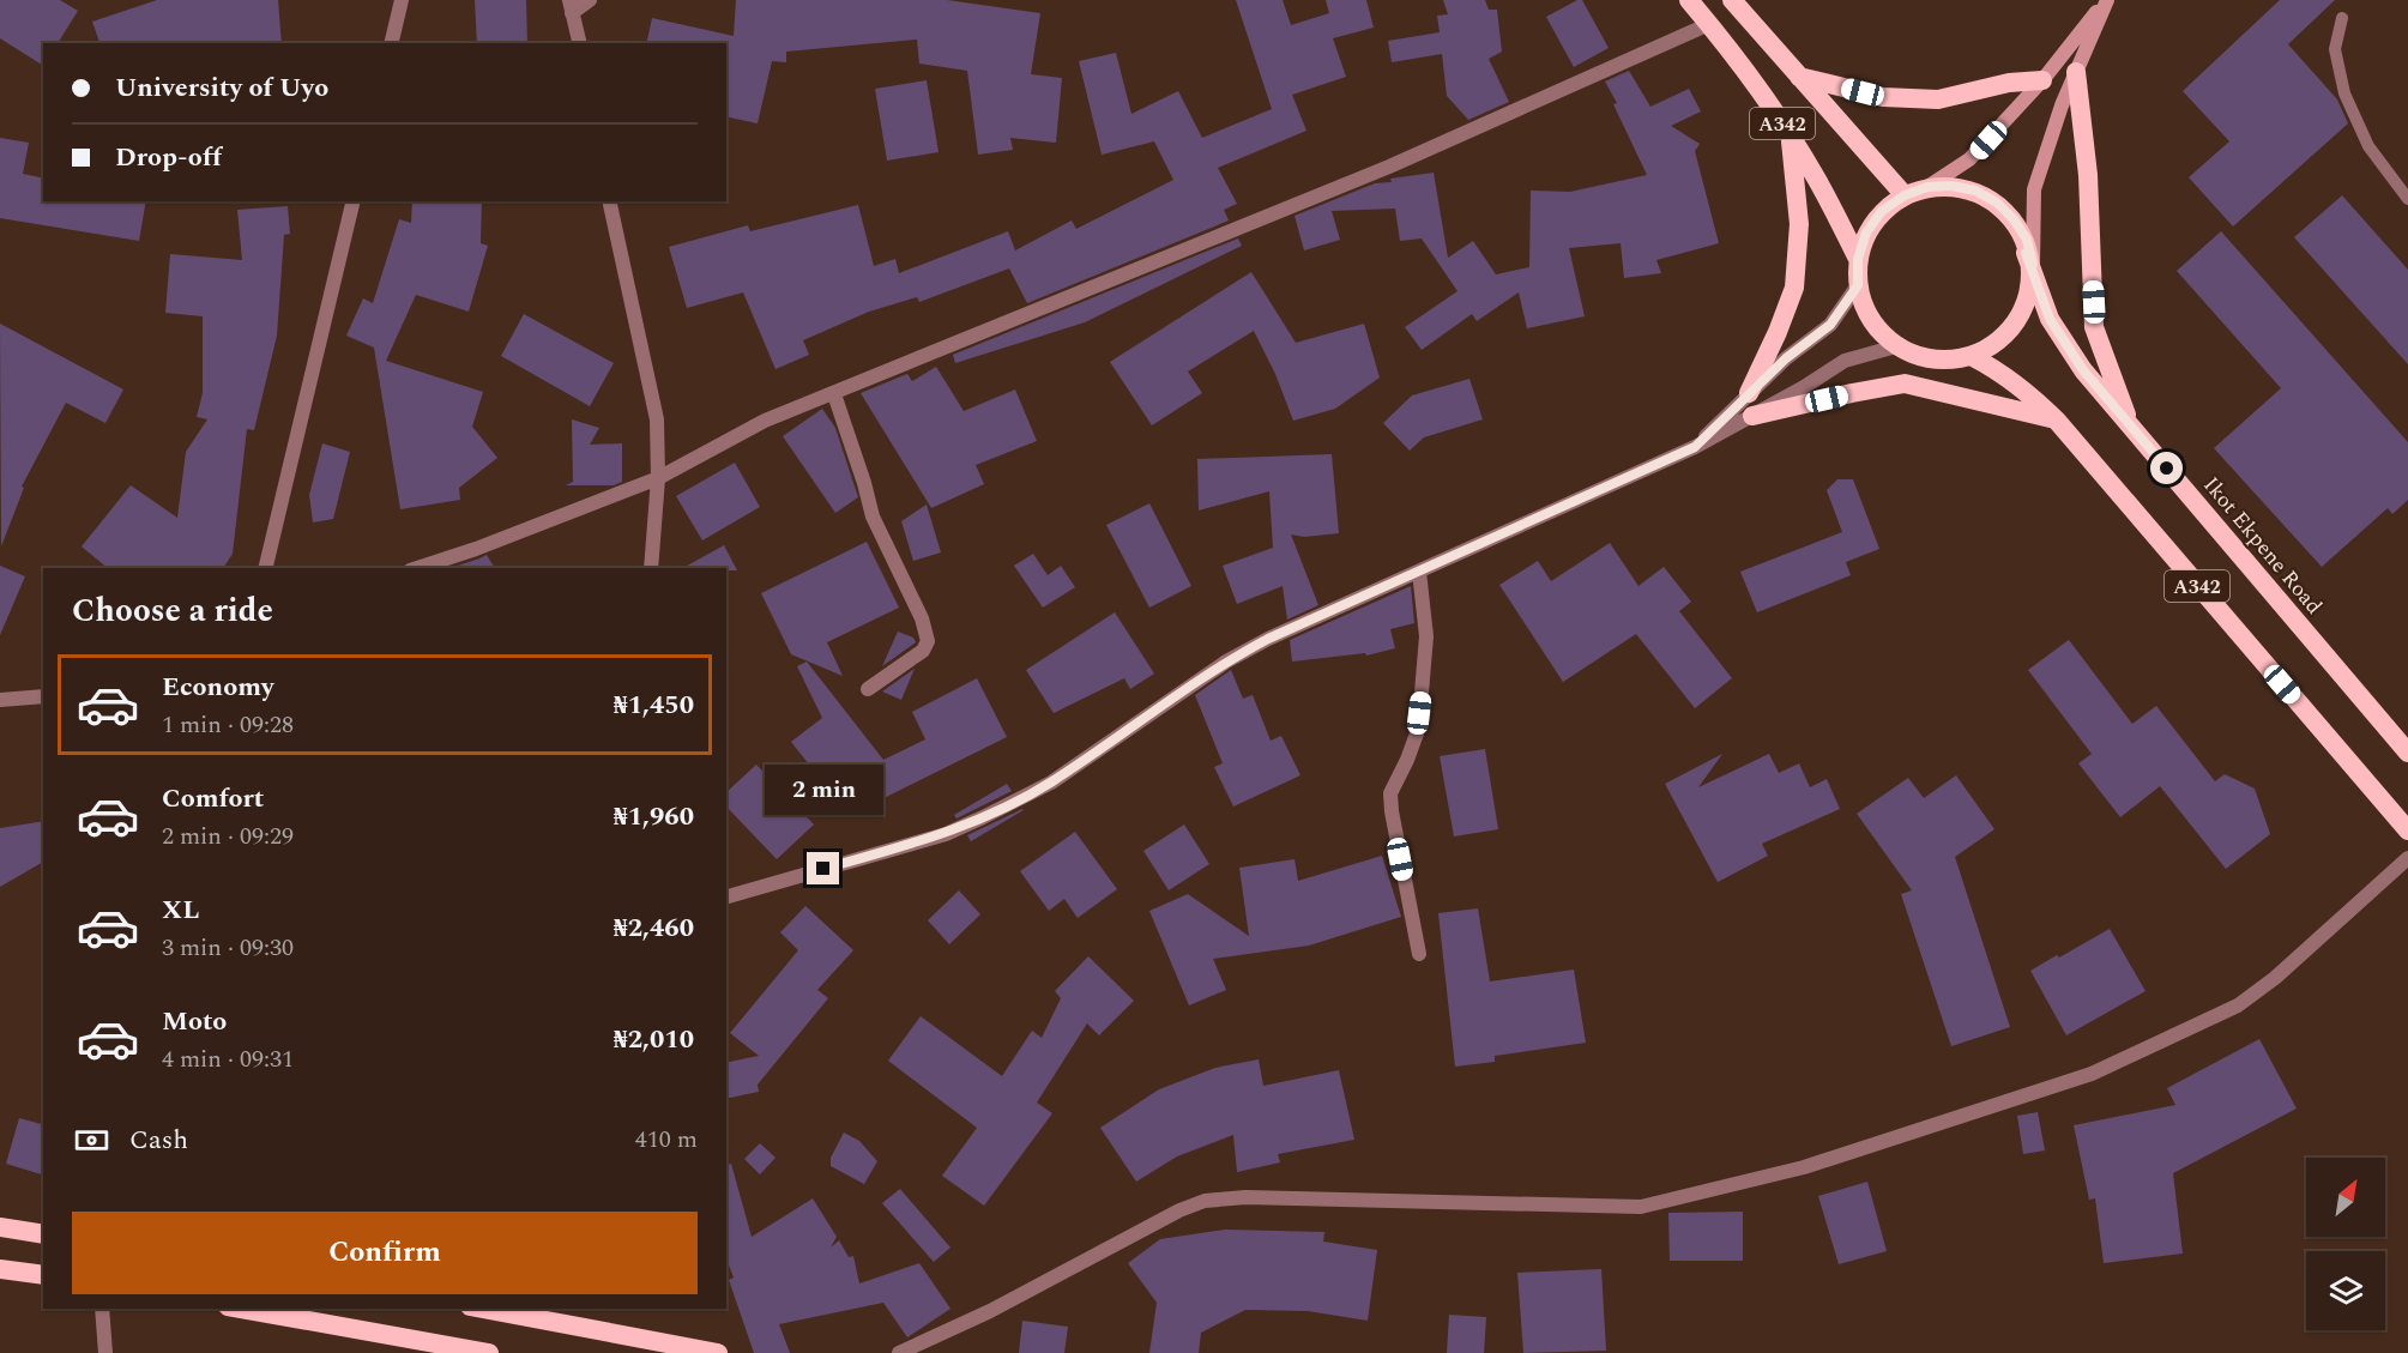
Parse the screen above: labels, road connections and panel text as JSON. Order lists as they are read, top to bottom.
{
  "streets": {
    "highway": ["A342", "Ikot Ekpene Road"]
  },
  "crossings": [
    ["A342", "Ikot Ekpene Road"]
  ],
  "north": "top right",
  "page": {
    "banner": ["University of Uyo", "Drop-off"],
    "heading": "Choose a ride",
    "list": [
      {
        "name": "Economy",
        "note": "1 min · 09:28",
        "value": "₦1,450"
      },
      {
        "name": "Comfort",
        "note": "2 min · 09:29",
        "value": "₦1,960"
      },
      {
        "name": "XL",
        "note": "3 min · 09:30",
        "value": "₦2,460"
      },
      {
        "name": "Moto",
        "note": "4 min · 09:31",
        "value": "₦2,010"
      }
    ],
    "bubble": "2 min",
    "pay": ["Cash", "410 m"],
    "buttons": "Confirm"
  }
}
